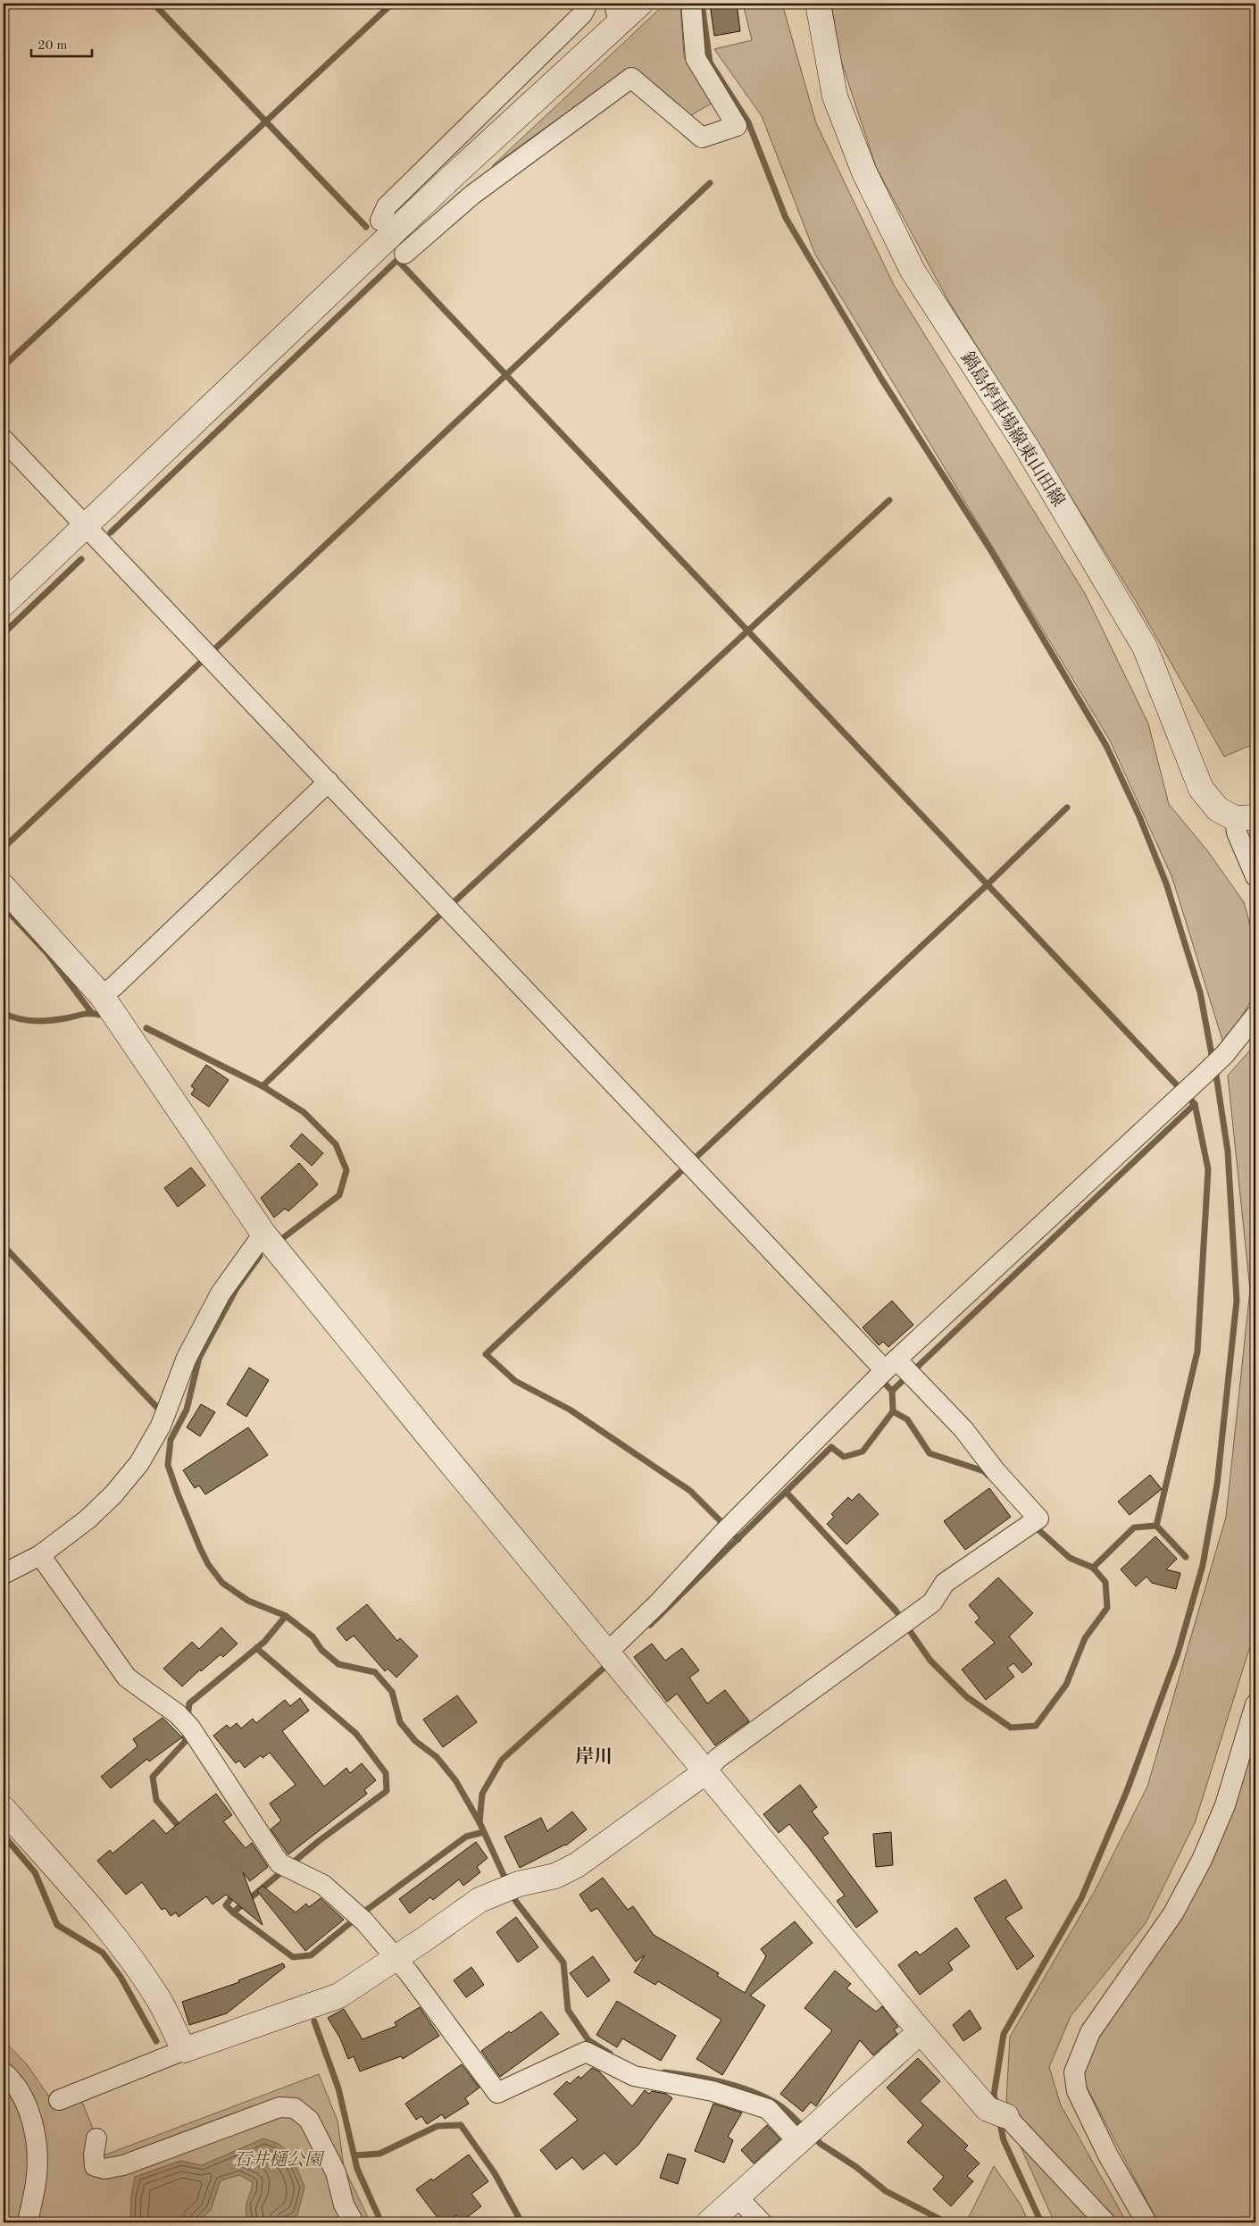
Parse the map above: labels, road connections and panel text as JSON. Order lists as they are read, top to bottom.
{
  "streets": {
    "street": ["鍋島停車場線東山田線"]
  },
  "districts": ["岸川"],
  "parks": ["石井樋公園"],
  "scale_bar": "20 m"
}
